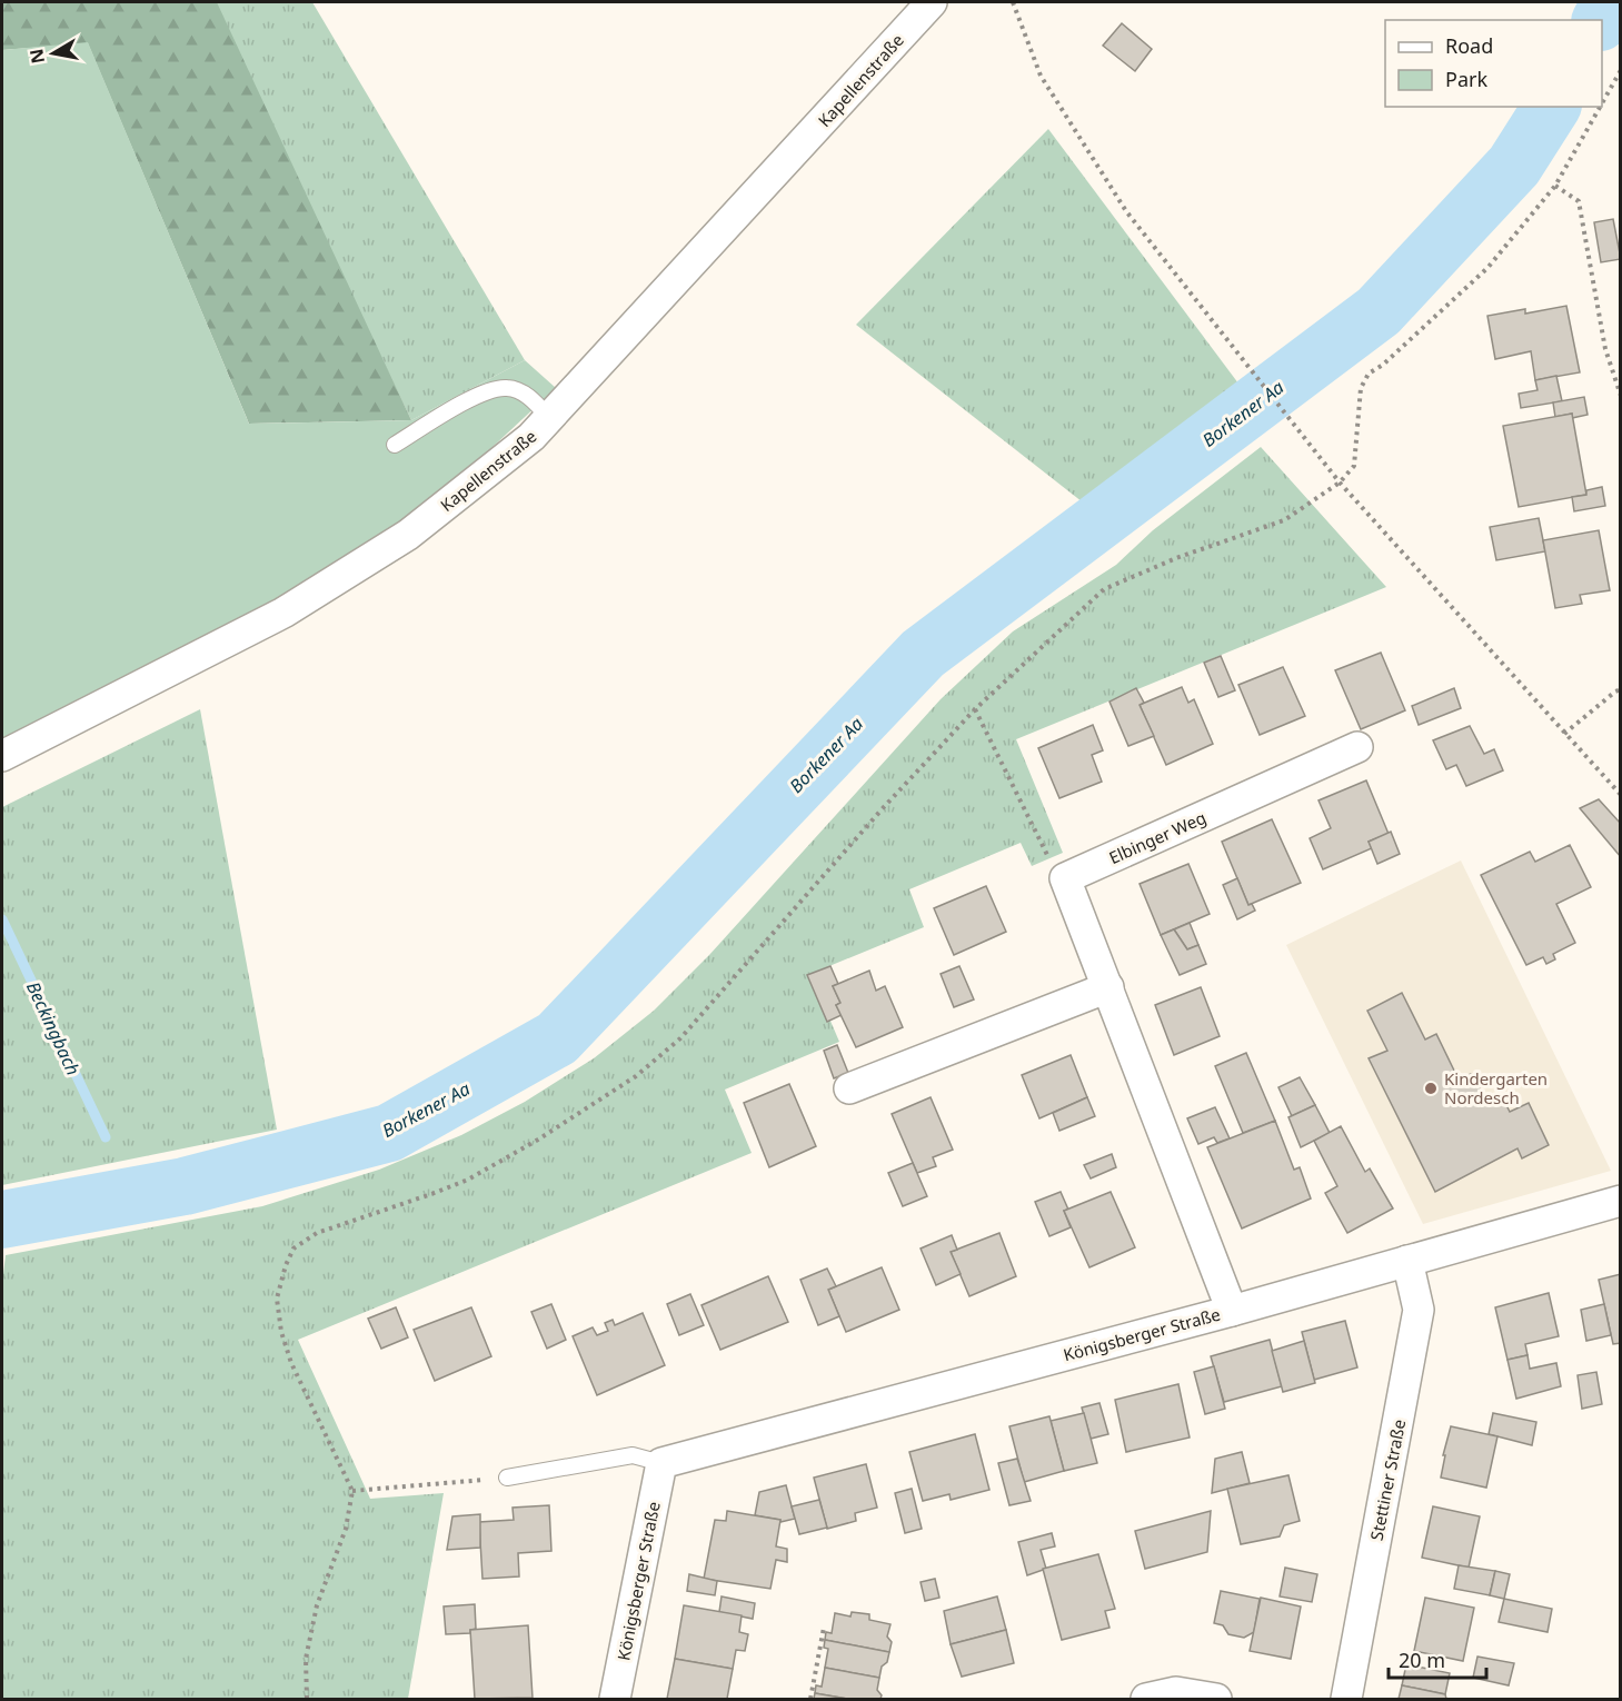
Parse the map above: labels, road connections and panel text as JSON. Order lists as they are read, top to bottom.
{
  "streets": {
    "street": [
      "Kapellenstraße",
      "Elbinger Weg",
      "Königsberger Straße",
      "Stettiner Straße"
    ]
  },
  "crossings": [
    ["Königsberger Straße", "Stettiner Straße"]
  ],
  "water": ["Borkener Aa", "Beckingbach"],
  "places": ["Kindergarten Nordesch"],
  "legend": ["Road", "Park"],
  "scale_bar": "20 m",
  "north": "left"
}
